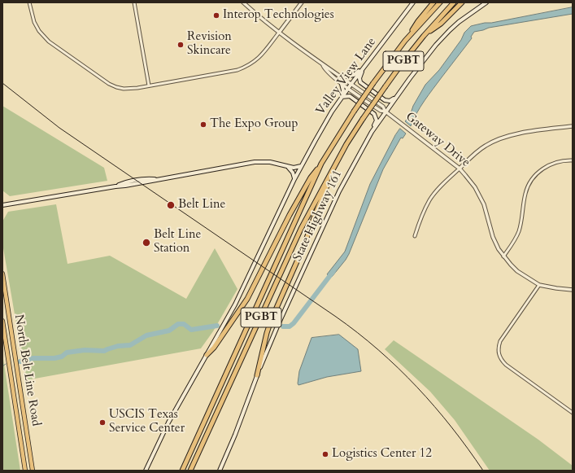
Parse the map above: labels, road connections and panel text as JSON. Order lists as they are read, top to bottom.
{
  "streets": {
    "highway": ["PGBT"],
    "main road": ["Valley View Lane", "State Highway 161", "North Belt Line Road"],
    "street": ["Gateway Drive"]
  },
  "crossings": [
    ["Valley View Lane", "Gateway Drive"],
    ["Gateway Drive", "State Highway 161"]
  ],
  "places": [
    "Interop Technologies",
    "Revision Skincare",
    "The Expo Group",
    "Belt Line",
    "Belt Line Station",
    "USCIS Texas Service Center",
    "Logistics Center 12"
  ]
}
